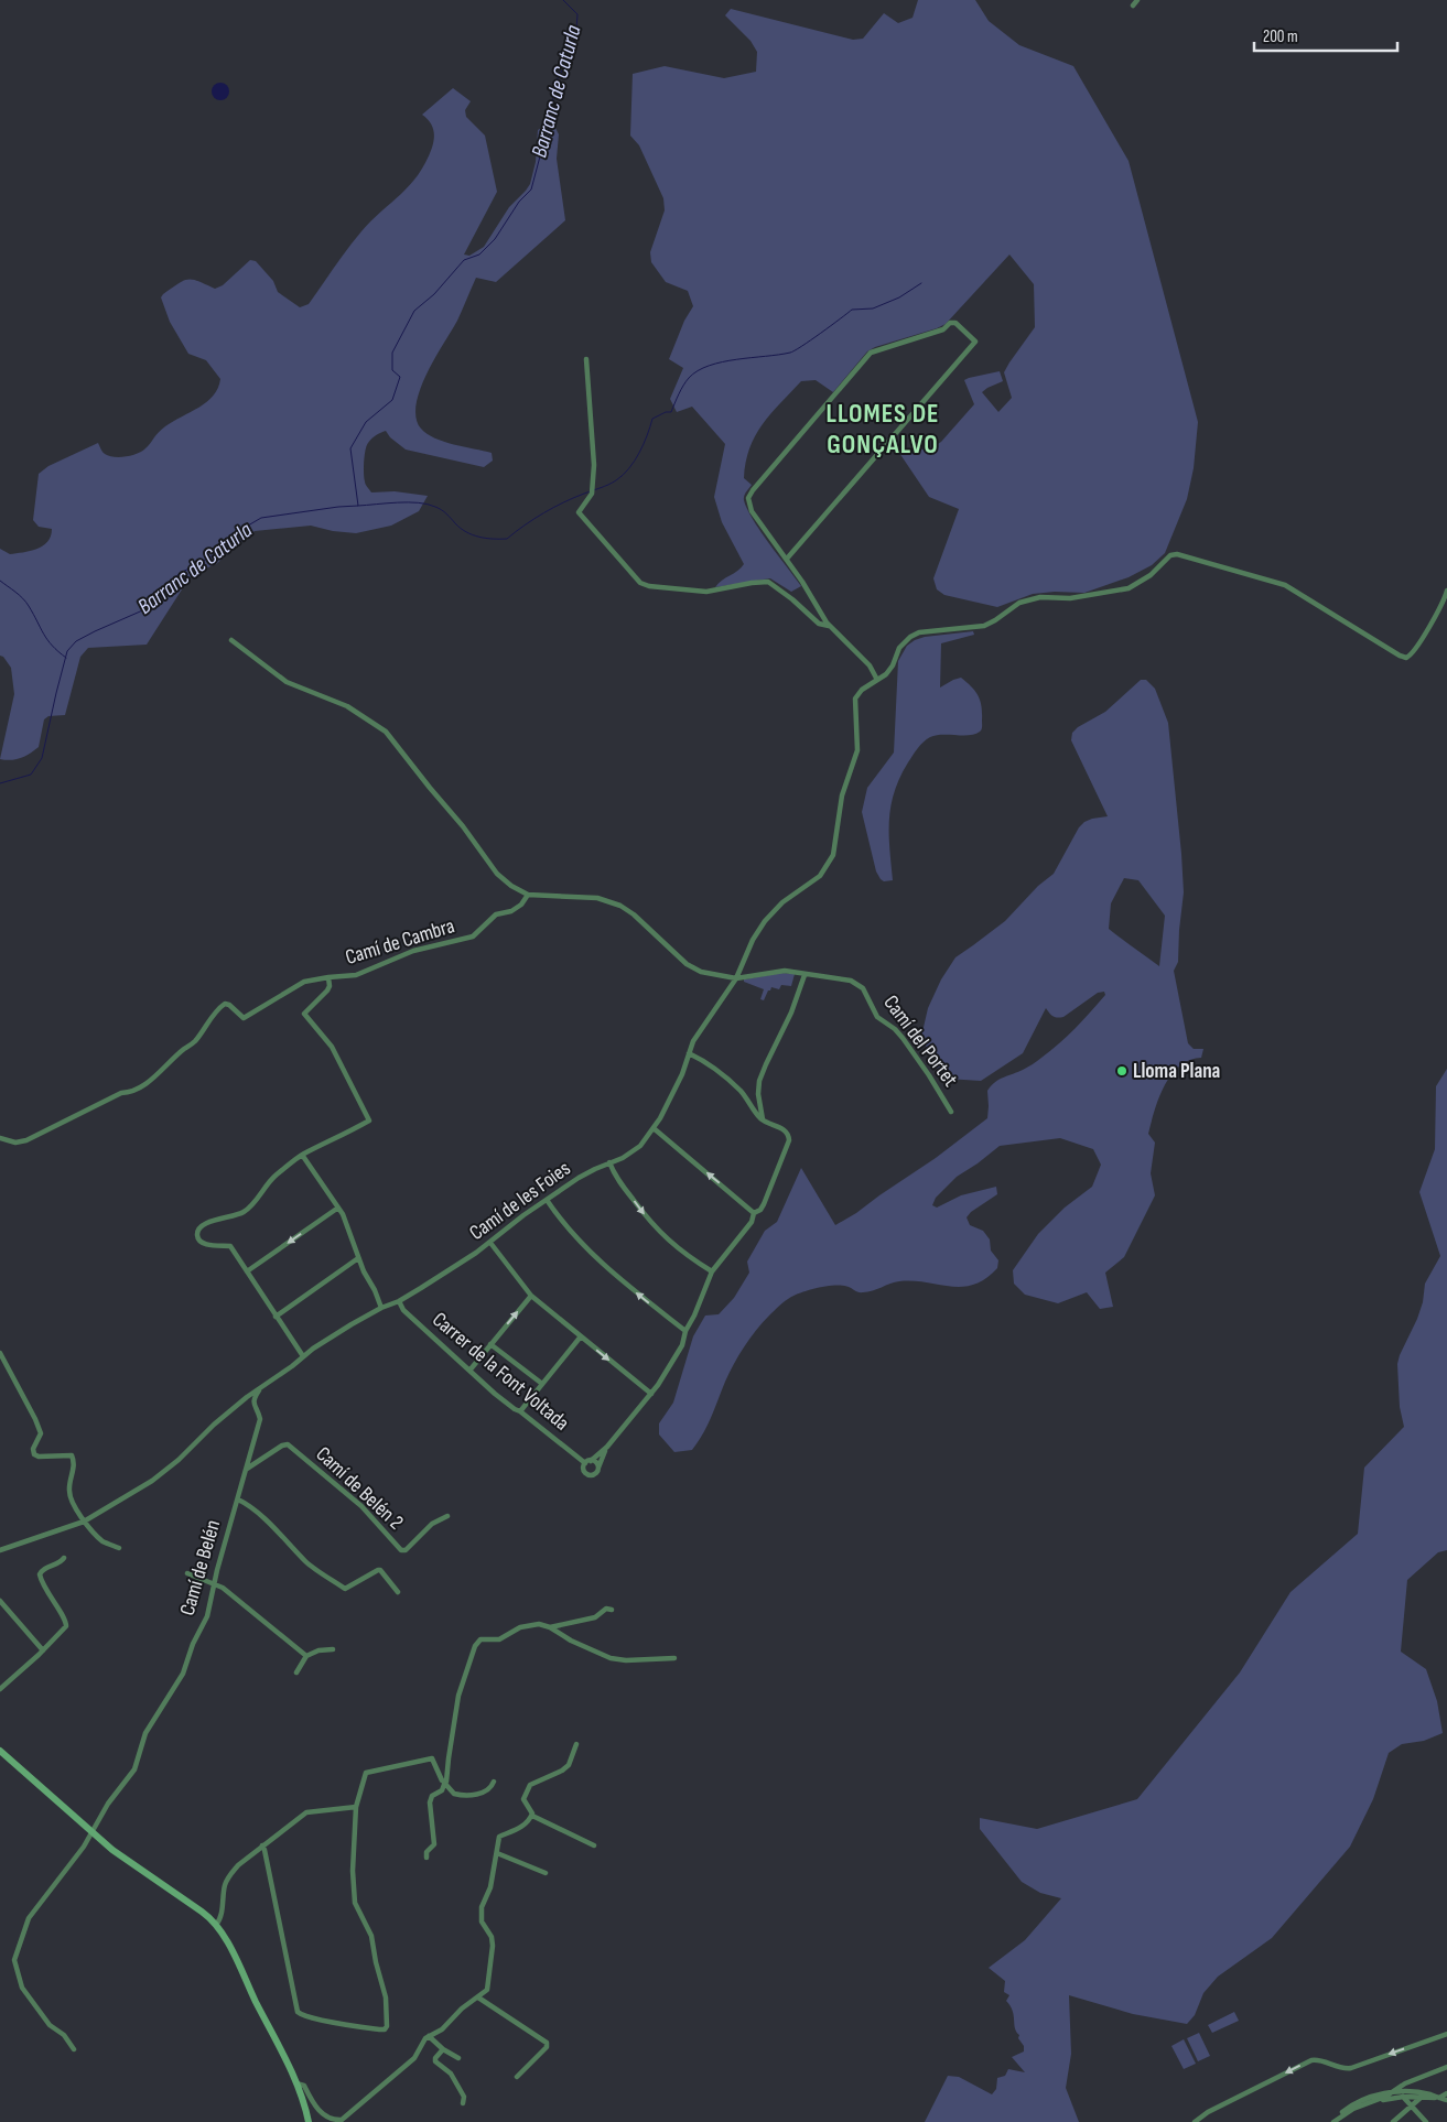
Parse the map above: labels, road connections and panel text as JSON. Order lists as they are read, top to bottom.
{
  "streets": {
    "street": [
      "Camí de Cambra",
      "Camí del Portet",
      "Camí de les Foies",
      "Carrer de la Font Voltada",
      "Camí de Belén 2",
      "Camí de Belén"
    ]
  },
  "crossings": [
    ["Camí del Portet", "Camí de les Foies"],
    ["Camí de les Foies", "Carrer de la Font Voltada"],
    ["Camí de les Foies", "Camí de Belén"],
    ["Camí de Belén 2", "Camí de Belén"]
  ],
  "districts": ["LLOMES DE GONÇALVO"],
  "water": ["Barranc de Caturla"],
  "places": ["Lloma Plana"],
  "scale_bar": "200 m"
}
